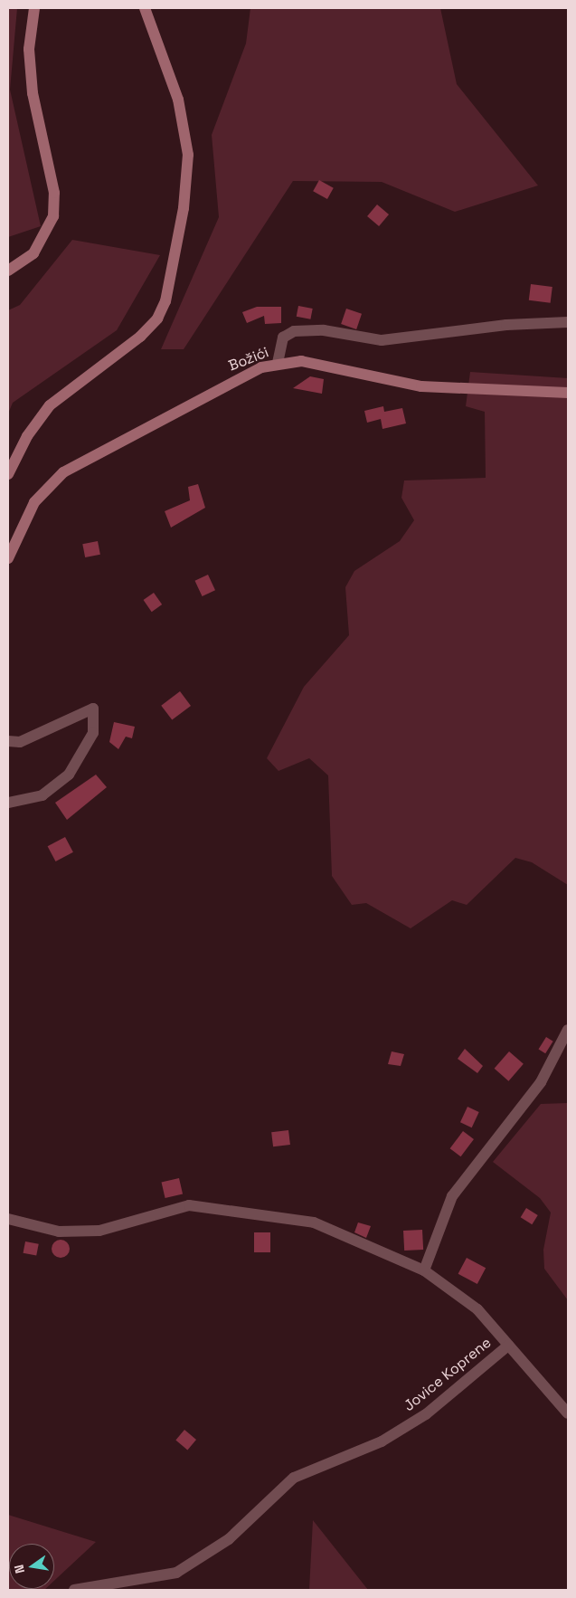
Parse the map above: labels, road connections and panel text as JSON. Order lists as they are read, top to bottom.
{
  "streets": {
    "main road": ["Božići"],
    "street": ["Jovice Koprene"]
  },
  "north": "left"
}
